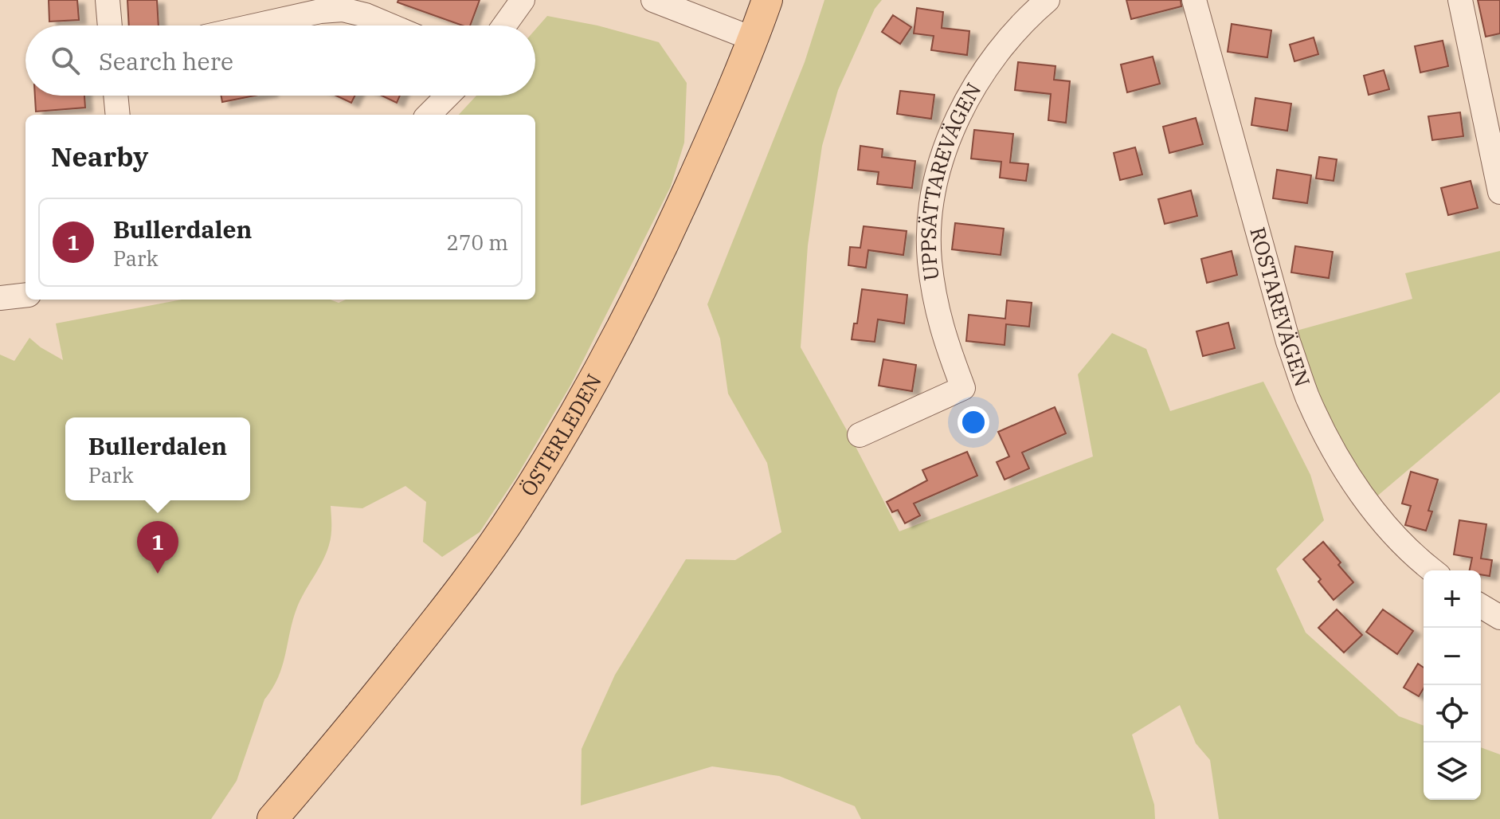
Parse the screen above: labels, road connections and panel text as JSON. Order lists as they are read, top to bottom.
{
  "streets": {
    "main road": ["ÖSTERLEDEN"],
    "street": ["UPPSÄTTAREVÄGEN", "ROSTAREVÄGEN"]
  },
  "page": {
    "search": "Search here",
    "heading": "Nearby",
    "list": [
      {
        "mark": "1",
        "name": "Bullerdalen",
        "note": "Park",
        "value": "270 m"
      }
    ],
    "popup": ["Bullerdalen", "Park"],
    "pins": "1",
    "map_buttons": ["+", "−"]
  }
}
